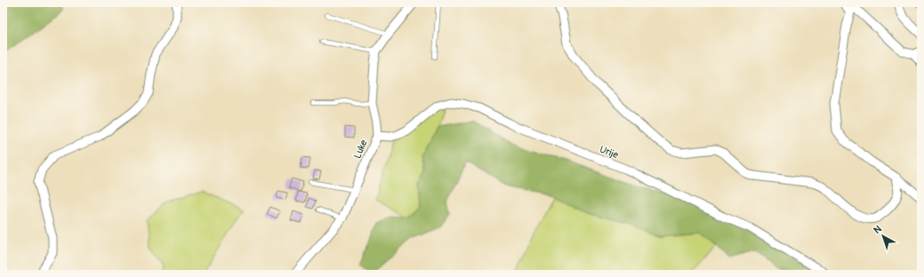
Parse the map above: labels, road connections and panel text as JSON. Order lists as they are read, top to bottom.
{
  "streets": {
    "street": ["Luke", "Urije"]
  },
  "crossings": [
    ["Luke", "Urije"]
  ],
  "north": "top left"
}
